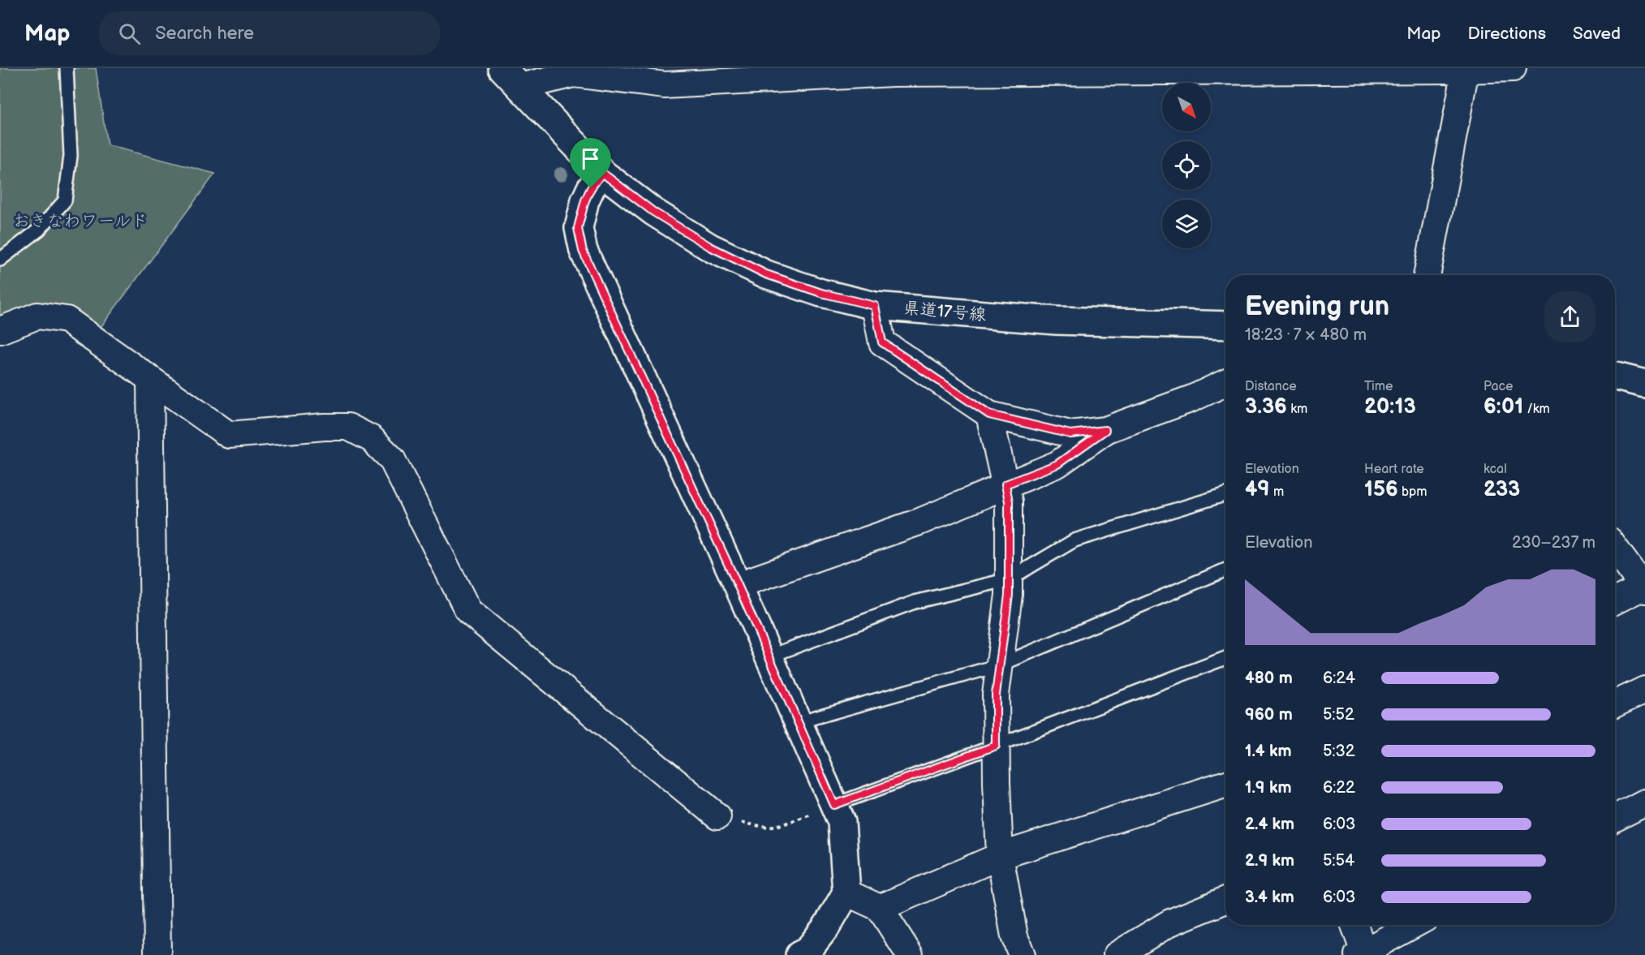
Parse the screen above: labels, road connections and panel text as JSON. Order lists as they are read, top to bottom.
{
  "streets": {
    "street": ["県道17号線"]
  },
  "parks": ["おきなわワールド"],
  "north": "bottom right",
  "page": {
    "header": "Map",
    "search": "Search here",
    "nav": ["Map", "Directions", "Saved"],
    "heading": ["Evening run", "18:23 · 7 × 480 m"],
    "stats": [
      ["Distance", "3.36 km"],
      ["Time", "20:13"],
      ["Pace", "6:01 /km"],
      ["Elevation", "49 m"],
      ["Heart rate", "156 bpm"],
      ["kcal", "233"]
    ],
    "chart": ["Elevation", "230–237 m"],
    "list": [
      {
        "name": "480 m",
        "note": "6:24"
      },
      {
        "name": "960 m",
        "note": "5:52"
      },
      {
        "name": "1.4 km",
        "note": "5:32"
      },
      {
        "name": "1.9 km",
        "note": "6:22"
      },
      {
        "name": "2.4 km",
        "note": "6:03"
      },
      {
        "name": "2.9 km",
        "note": "5:54"
      },
      {
        "name": "3.4 km",
        "note": "6:03"
      }
    ]
  }
}
